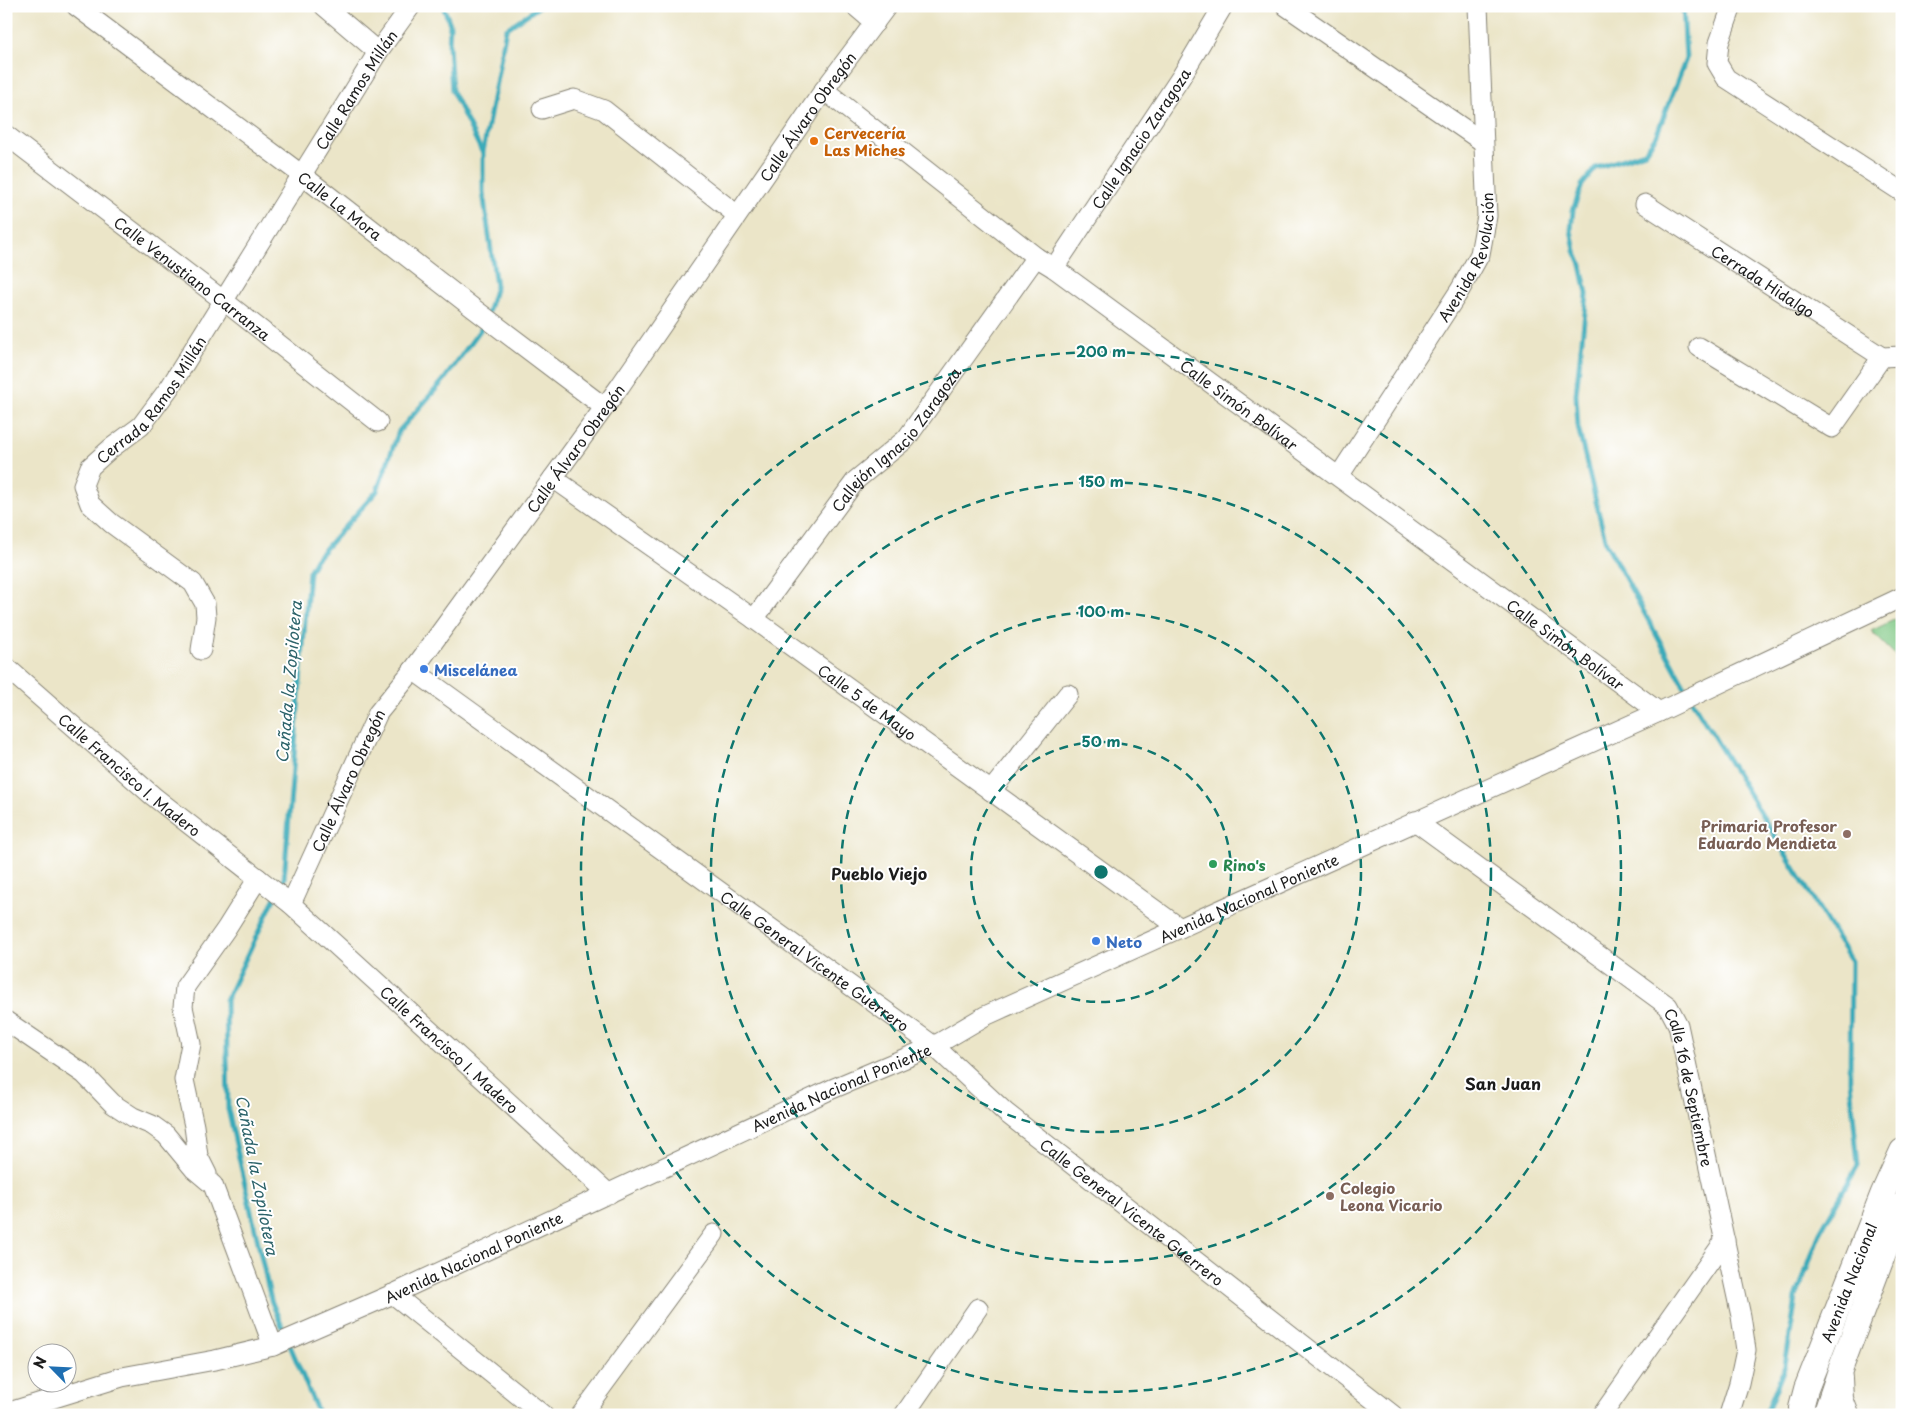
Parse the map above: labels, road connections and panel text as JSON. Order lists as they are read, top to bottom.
{
  "streets": {
    "main road": ["Avenida Nacional"],
    "street": [
      "Calle Ramos Millán",
      "Calle Álvaro Obregón",
      "Calle Ignacio Zaragoza",
      "Calle La Mora",
      "Avenida Revolución",
      "Calle Venustiano Carranza",
      "Cerrada Hidalgo",
      "Cerrada Ramos Millán",
      "Calle Simón Bolívar",
      "Callejón Ignacio Zaragoza",
      "Calle 5 de Mayo",
      "Calle Francisco I. Madero",
      "Avenida Nacional Poniente",
      "Calle General Vicente Guerrero",
      "Calle 16 de Septiembre"
    ]
  },
  "crossings": [
    ["Calle Ramos Millán", "Calle La Mora"],
    ["Calle Ramos Millán", "Calle Venustiano Carranza"],
    ["Calle Ramos Millán", "Cerrada Ramos Millán"],
    ["Calle Álvaro Obregón", "Calle La Mora"],
    ["Calle Álvaro Obregón", "Calle Simón Bolívar"],
    ["Calle Álvaro Obregón", "Calle 5 de Mayo"],
    ["Calle Álvaro Obregón", "Calle Francisco I. Madero"],
    ["Calle Álvaro Obregón", "Calle General Vicente Guerrero"],
    ["Calle Ignacio Zaragoza", "Calle Simón Bolívar"],
    ["Avenida Revolución", "Calle Simón Bolívar"],
    ["Calle Venustiano Carranza", "Cerrada Ramos Millán"],
    ["Calle Simón Bolívar", "Callejón Ignacio Zaragoza"],
    ["Calle Simón Bolívar", "Avenida Nacional Poniente"],
    ["Callejón Ignacio Zaragoza", "Calle 5 de Mayo"],
    ["Calle 5 de Mayo", "Avenida Nacional Poniente"],
    ["Calle Francisco I. Madero", "Avenida Nacional Poniente"],
    ["Avenida Nacional Poniente", "Calle General Vicente Guerrero"],
    ["Avenida Nacional Poniente", "Calle 16 de Septiembre"]
  ],
  "districts": ["Pueblo Viejo", "San Juan"],
  "water": ["Cañada la Zopilotera"],
  "places": [
    "Cervecería Las Miches",
    "Miscelánea",
    "Primaria Profesor Eduardo Mendieta",
    "Rino's",
    "Neto",
    "Colegio Leona Vicario"
  ],
  "north": "top left",
  "rings": [
    "200 m",
    "150 m",
    "100 m",
    "50 m"
  ]
}
